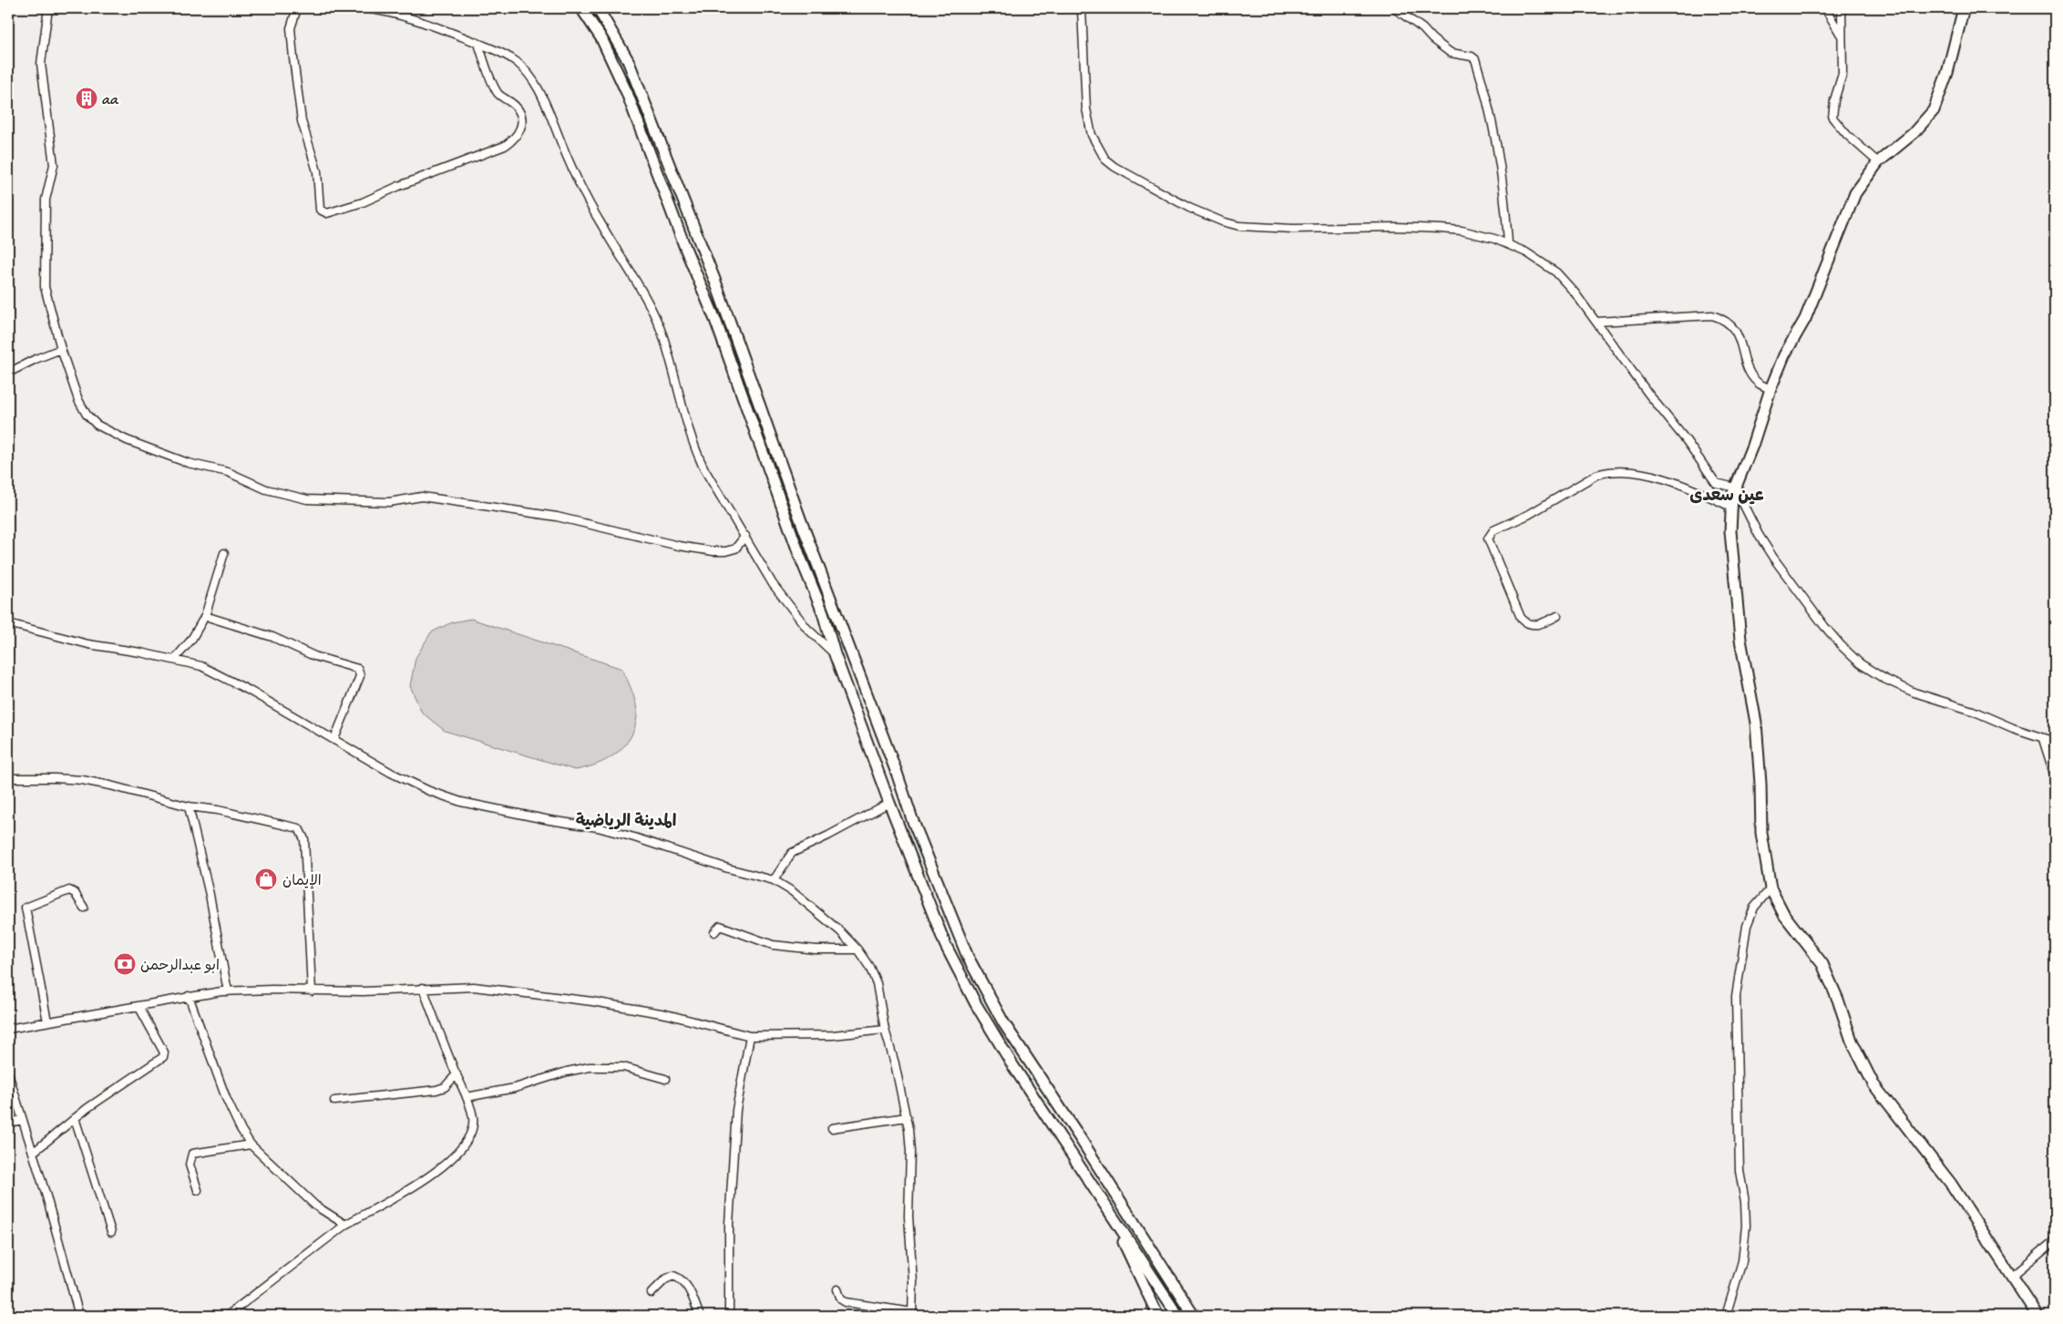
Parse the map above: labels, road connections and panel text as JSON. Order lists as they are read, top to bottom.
{
  "districts": ["عين سعدى", "المدينة الرياضية"],
  "places": {
    "building": ["aa"],
    "shop": ["الإيمان"],
    "bank": ["ابو عبدالرحمن"]
  }
}
